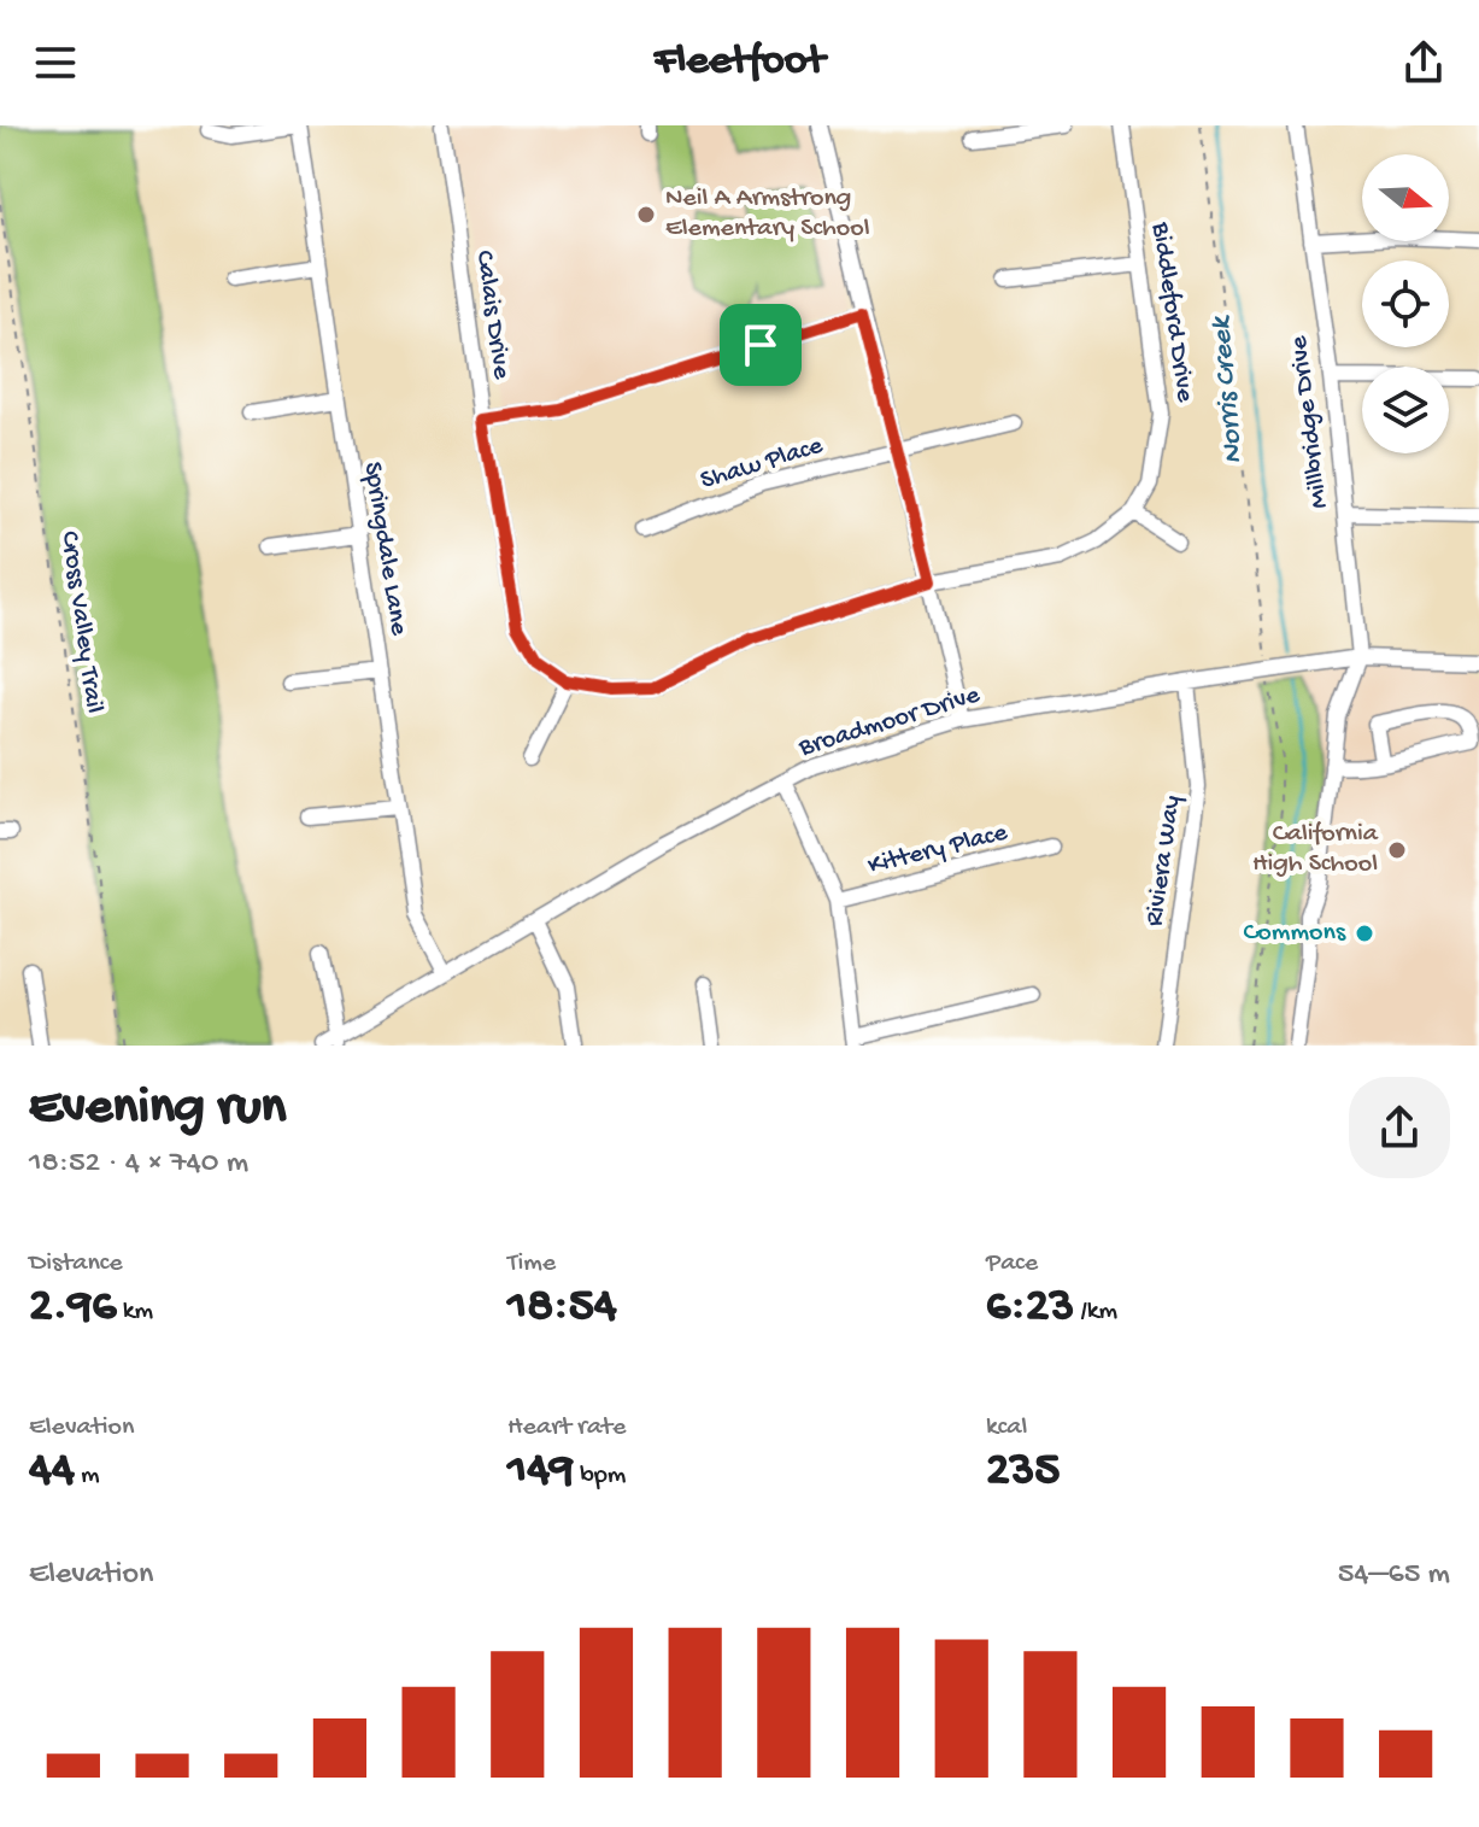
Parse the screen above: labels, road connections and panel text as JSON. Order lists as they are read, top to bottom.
{
  "streets": {
    "street": [
      "Biddleford Drive",
      "Calais Drive",
      "Millbridge Drive",
      "Shaw Place",
      "Springdale Lane",
      "Broadmoor Drive",
      "Kittery Place",
      "Riviera Way"
    ],
    "path": ["Cross Valley Trail"]
  },
  "crossings": [
    ["Millbridge Drive", "Broadmoor Drive"],
    ["Springdale Lane", "Broadmoor Drive"],
    ["Broadmoor Drive", "Riviera Way"]
  ],
  "water": ["Norris Creek"],
  "places": ["Neil A Armstrong Elementary School", "California High School", "Commons"],
  "north": "right",
  "page": {
    "header": "Fleetfoot",
    "heading": ["Evening run", "18:52 · 4 × 740 m"],
    "stats": [
      ["Distance", "2.96 km"],
      ["Time", "18:54"],
      ["Pace", "6:23 /km"],
      ["Elevation", "44 m"],
      ["Heart rate", "149 bpm"],
      ["kcal", "235"]
    ],
    "chart": ["Elevation", "54–65 m"]
  }
}
